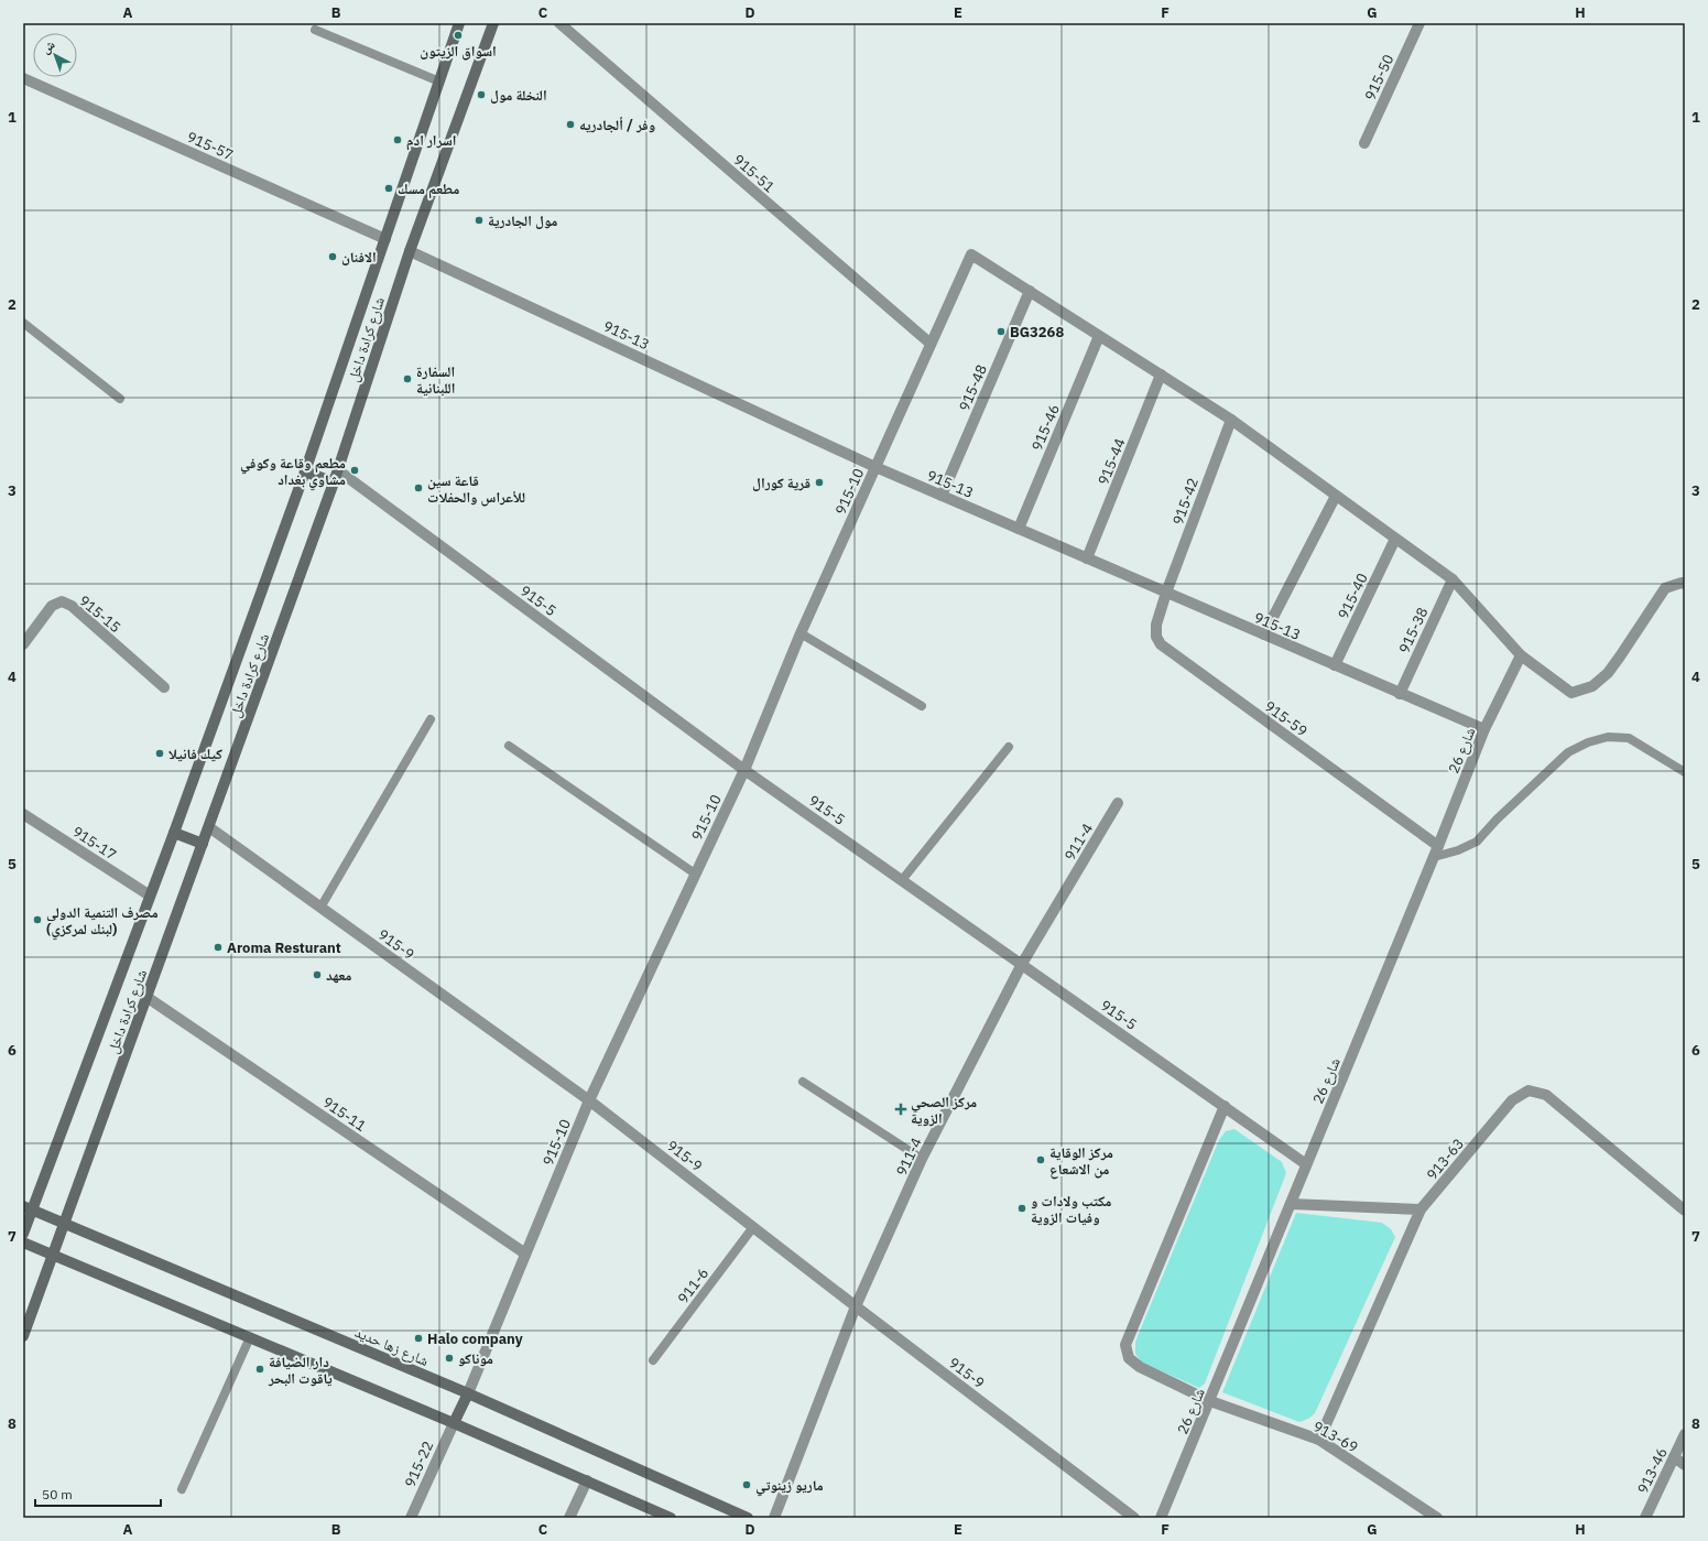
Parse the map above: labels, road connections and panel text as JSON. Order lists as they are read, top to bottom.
{
  "streets": {
    "main road": ["شارع كرادة داخل", "شارع زها حديد"],
    "street": [
      "915-50",
      "915-57",
      "915-51",
      "915-13",
      "915-48",
      "915-46",
      "915-44",
      "915-10",
      "915-42",
      "915-40",
      "915-5",
      "915-15",
      "915-38",
      "915-59",
      "شارع 26",
      "911-4",
      "915-17",
      "915-9",
      "915-11",
      "913-63",
      "913-69",
      "915-22",
      "913-46"
    ],
    "lane": ["911-6"]
  },
  "crossings": [
    ["915-57", "شارع كرادة داخل"],
    ["915-51", "915-10"],
    ["915-13", "شارع كرادة داخل"],
    ["915-13", "915-48"],
    ["915-13", "915-46"],
    ["915-13", "915-44"],
    ["915-13", "915-10"],
    ["915-13", "915-42"],
    ["915-13", "915-40"],
    ["915-13", "915-38"],
    ["915-13", "915-59"],
    ["915-13", "شارع 26"],
    ["شارع كرادة داخل", "915-5"],
    ["شارع كرادة داخل", "915-17"],
    ["شارع كرادة داخل", "915-9"],
    ["شارع كرادة داخل", "915-11"],
    ["شارع كرادة داخل", "شارع زها حديد"],
    ["915-48", "915-10"],
    ["915-10", "915-5"],
    ["915-10", "915-9"],
    ["915-10", "915-11"],
    ["915-10", "شارع زها حديد"],
    ["915-42", "915-59"],
    ["915-5", "شارع 26"],
    ["915-5", "911-4"],
    ["915-5", "913-69"],
    ["915-59", "شارع 26"],
    ["شارع 26", "913-69"],
    ["911-4", "915-9"],
    ["915-9", "911-6"],
    ["913-63", "913-69"]
  ],
  "places": {
    "other": [
      "اسواق الزيتون",
      "النخلة مول",
      "وفر / ألجادريه",
      "اسرار ادم",
      "مطعم مسك",
      "مول الجادرية",
      "الافنان",
      "BG3268",
      "السفارة اللبنانية",
      "مطعم وقاعة وكوفي مشاوي بغداد",
      "قرية كورال",
      "قاعة سين للأعراس والحفلات",
      "كيك فانيلا",
      "مصرف التنمية الدولي (لبنك لمركزي)",
      "Aroma Resturant",
      "معهد",
      "مركز الوقاية من الاشعاع",
      "مكتب ولادات و وفيات الزوية",
      "Halo company",
      "موناكو",
      "دار الضيافة ياقوت البحر",
      "ماريو زينوتي"
    ],
    "health": ["مركز الصحي الزوية"]
  },
  "scale_bar": "50 m",
  "north": "top left",
  "grid": {
    "columns": [
      "A",
      "B",
      "C",
      "D",
      "E",
      "F",
      "G",
      "H"
    ],
    "rows": [
      "1",
      "2",
      "3",
      "4",
      "5",
      "6",
      "7",
      "8"
    ]
  }
}
